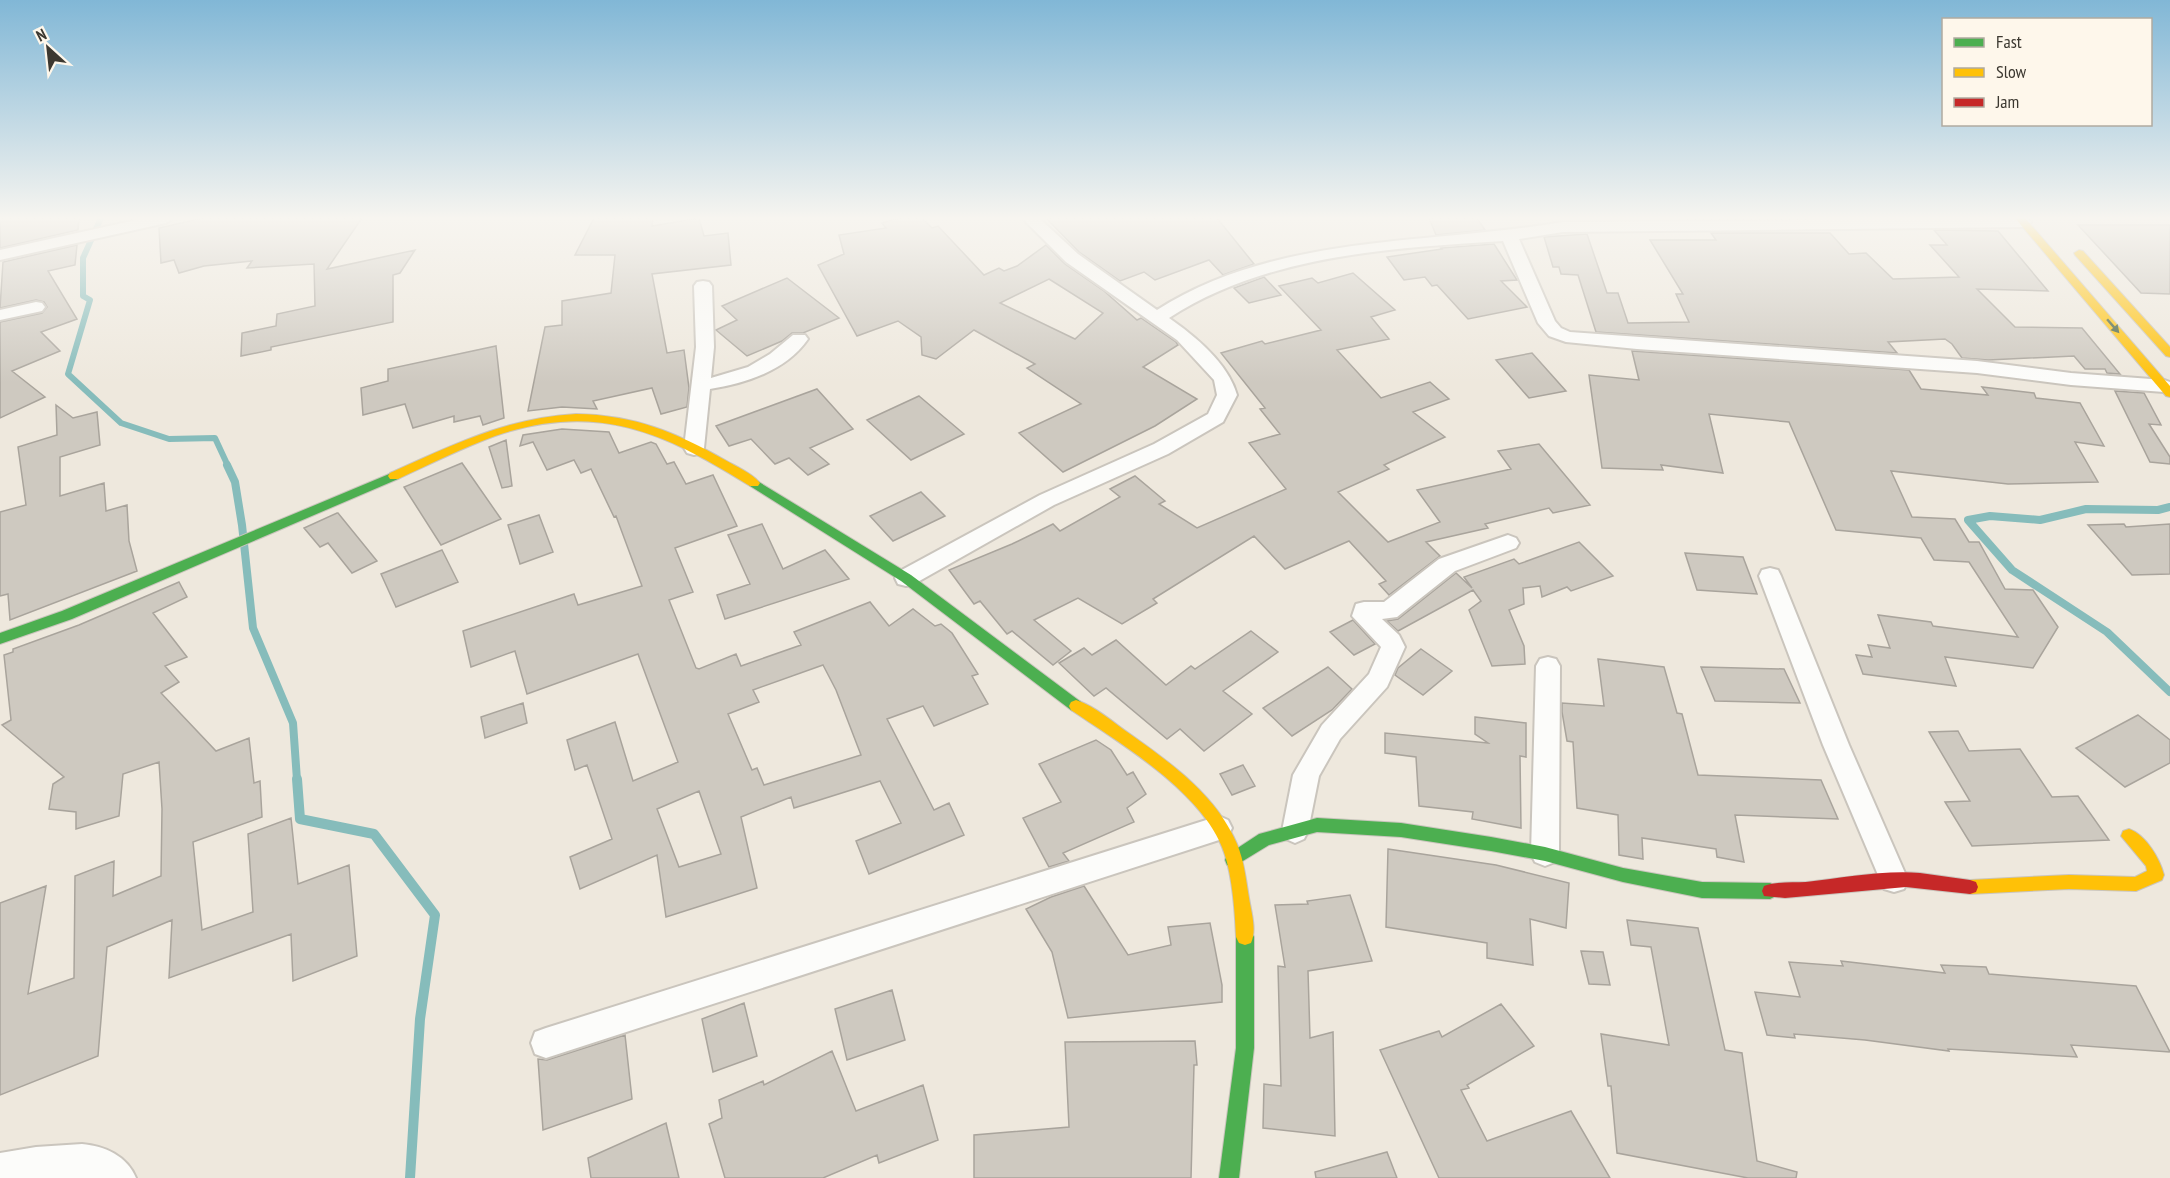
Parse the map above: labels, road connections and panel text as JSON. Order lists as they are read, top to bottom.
{
  "legend": ["Fast", "Slow", "Jam"],
  "north": "top left"
}
